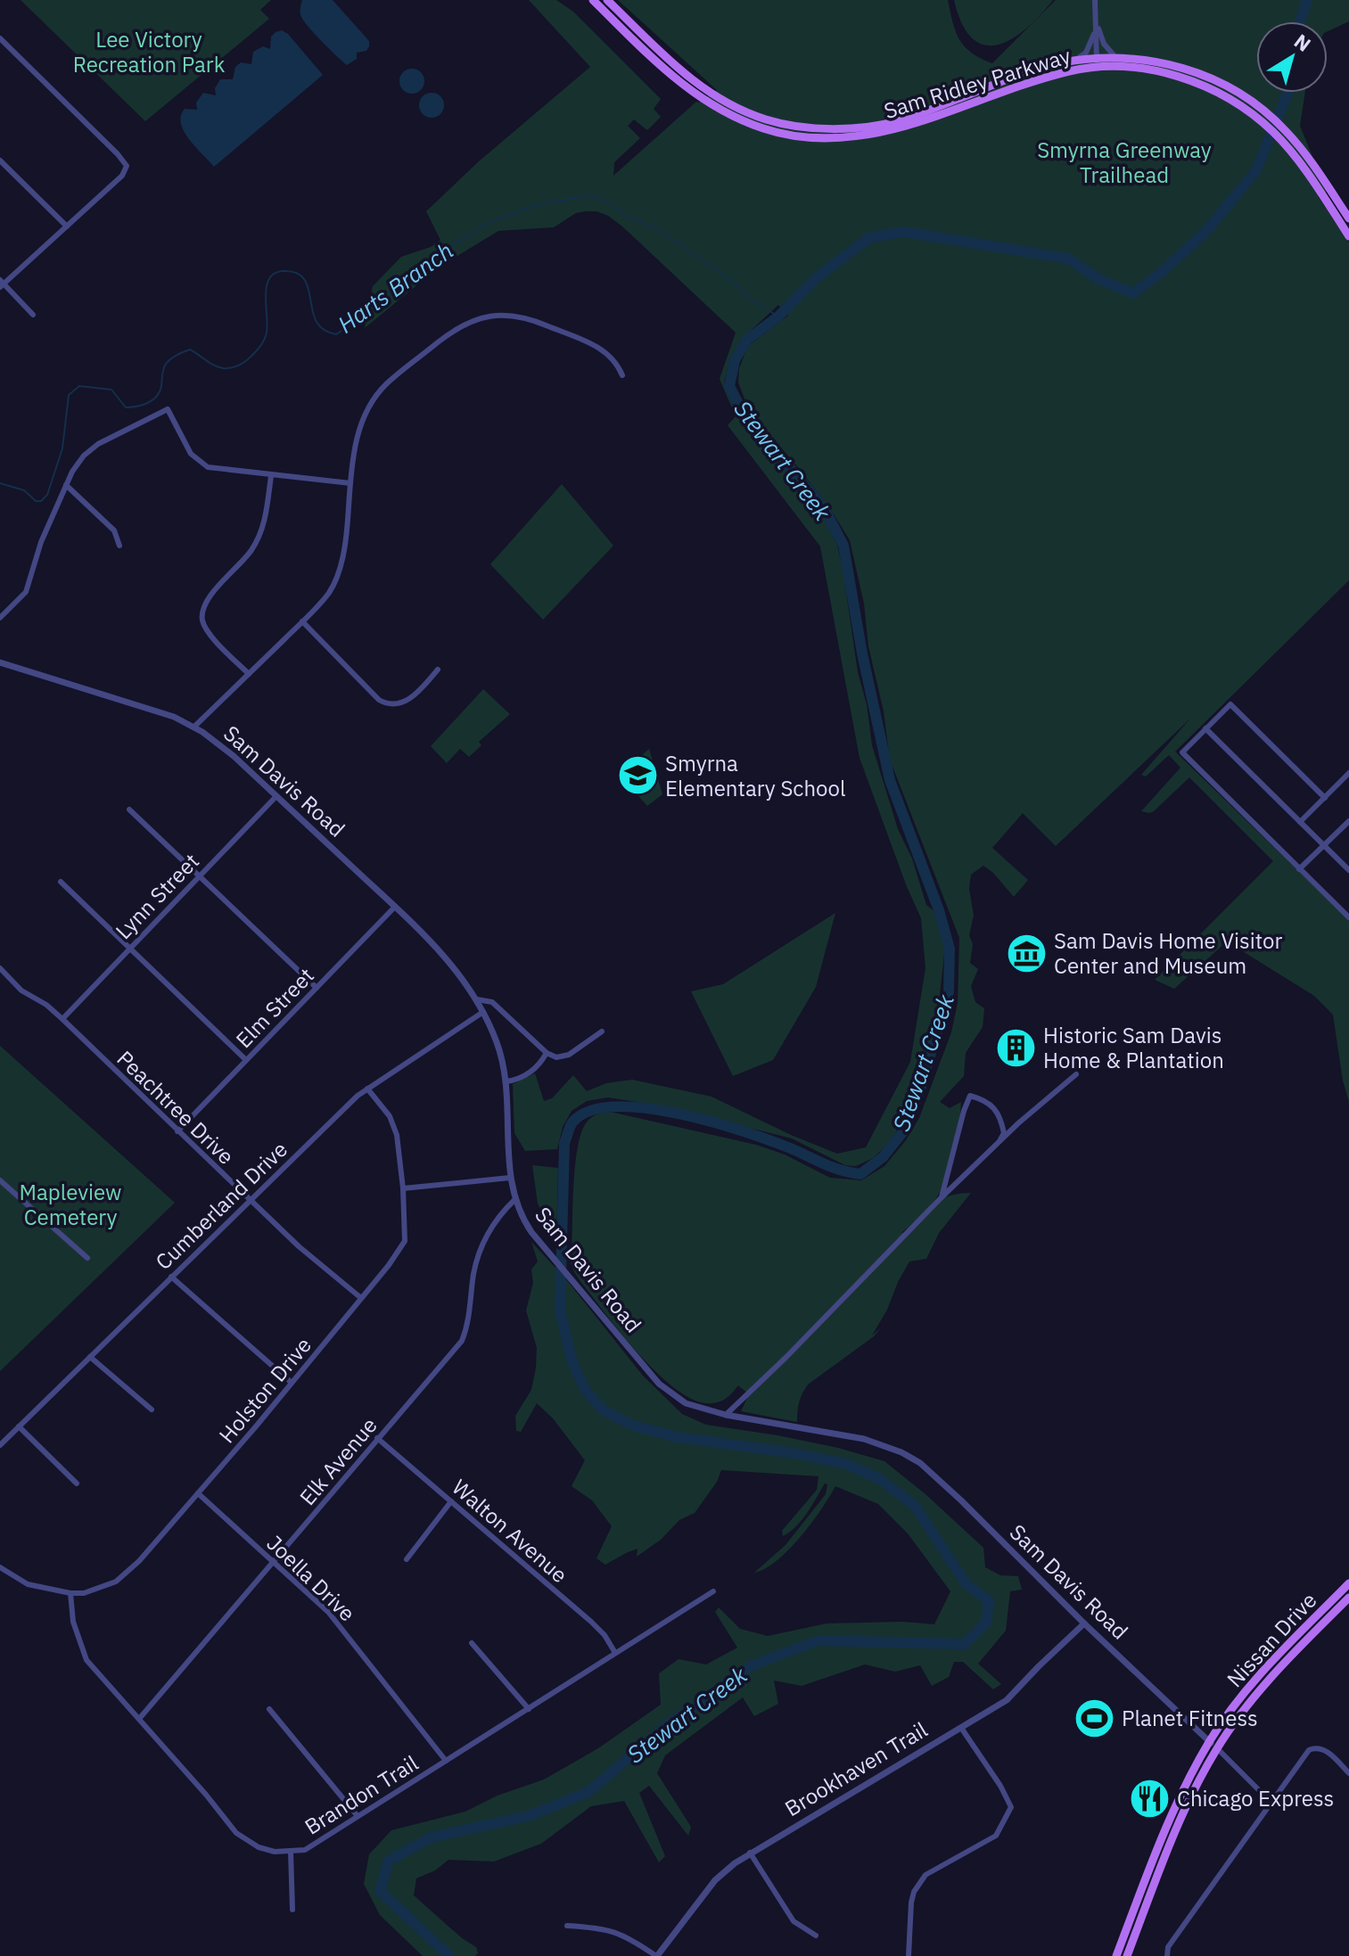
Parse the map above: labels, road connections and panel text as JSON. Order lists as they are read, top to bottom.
{
  "streets": {
    "main road": ["Sam Ridley Parkway", "Nissan Drive"],
    "street": [
      "Sam Davis Road",
      "Lynn Street",
      "Elm Street",
      "Peachtree Drive",
      "Cumberland Drive",
      "Holston Drive",
      "Elk Avenue",
      "Walton Avenue",
      "Joella Drive",
      "Brookhaven Trail",
      "Brandon Trail"
    ]
  },
  "crossings": [
    ["Sam Davis Road", "Lynn Street"],
    ["Sam Davis Road", "Elm Street"],
    ["Sam Davis Road", "Cumberland Drive"],
    ["Sam Davis Road", "Elk Avenue"],
    ["Sam Davis Road", "Nissan Drive"],
    ["Sam Davis Road", "Brookhaven Trail"],
    ["Lynn Street", "Peachtree Drive"],
    ["Elm Street", "Peachtree Drive"],
    ["Peachtree Drive", "Cumberland Drive"],
    ["Peachtree Drive", "Holston Drive"],
    ["Cumberland Drive", "Holston Drive"],
    ["Holston Drive", "Joella Drive"],
    ["Holston Drive", "Brandon Trail"],
    ["Elk Avenue", "Walton Avenue"],
    ["Elk Avenue", "Joella Drive"],
    ["Elk Avenue", "Brandon Trail"],
    ["Walton Avenue", "Brandon Trail"],
    ["Joella Drive", "Brandon Trail"]
  ],
  "water": ["Harts Branch", "Stewart Creek"],
  "parks": ["Lee Victory Recreation Park", "Smyrna Greenway Trailhead", "Mapleview Cemetery"],
  "places": {
    "school or university": ["Smyrna Elementary School"],
    "museum": ["Sam Davis Home Visitor Center and Museum"],
    "building": ["Historic Sam Davis Home & Plantation"],
    "sports": ["Planet Fitness"],
    "restaurant": ["Chicago Express"]
  },
  "north": "top right"
}
